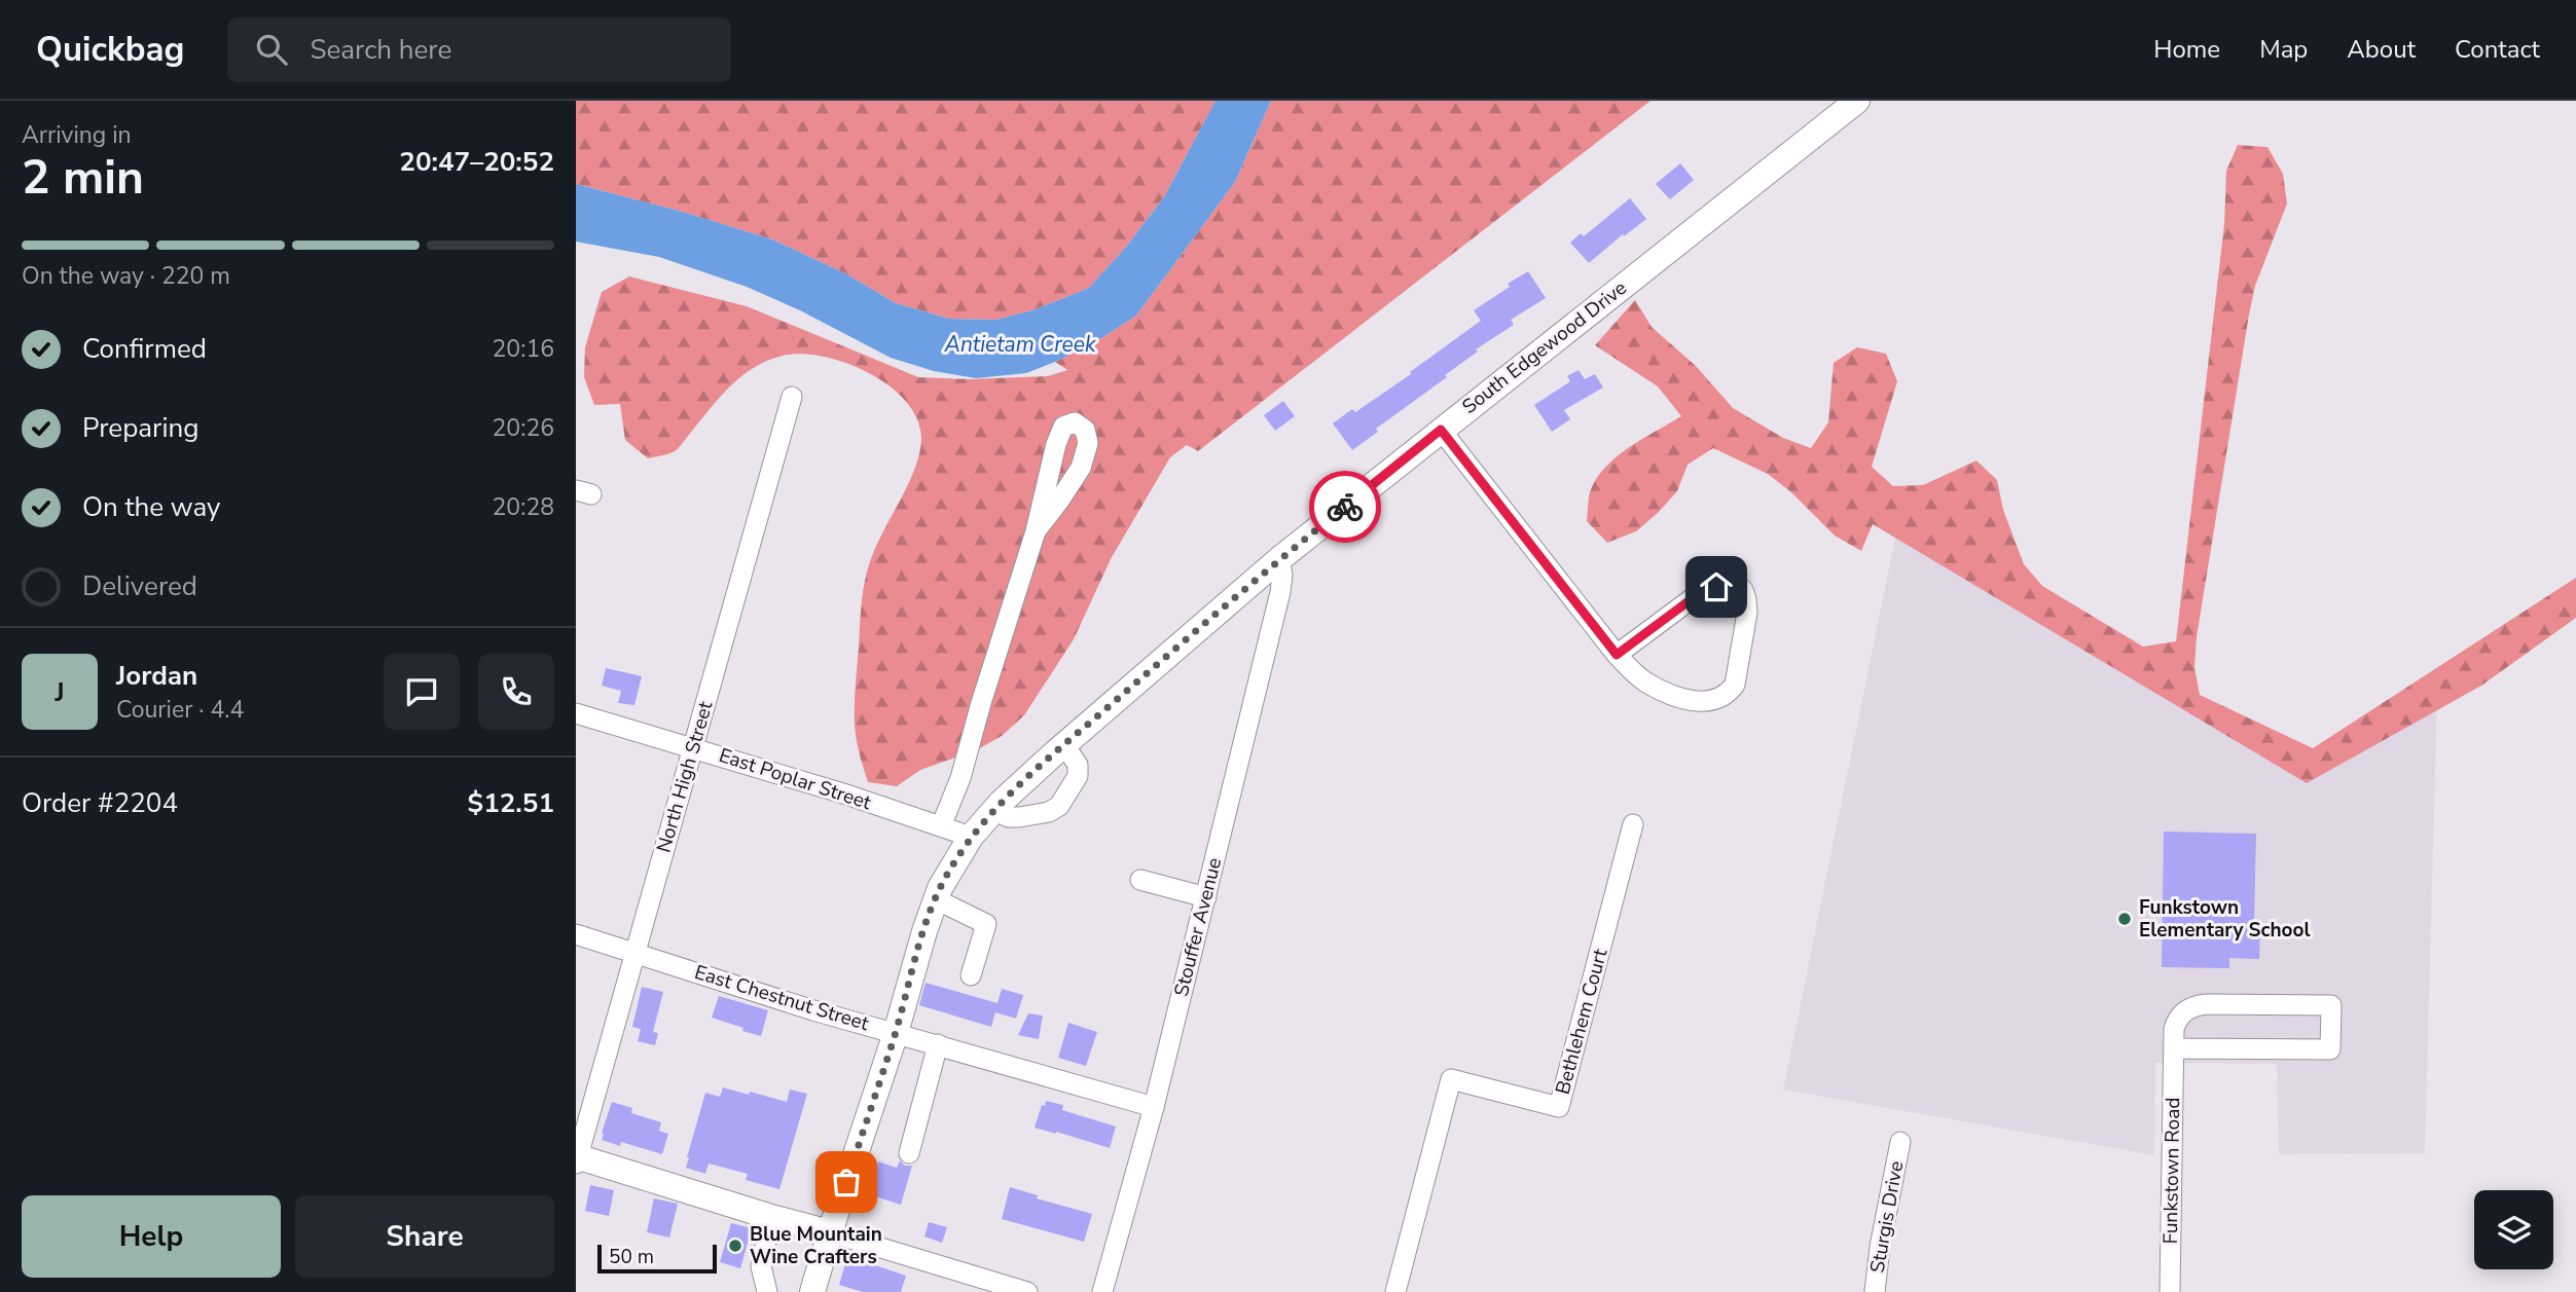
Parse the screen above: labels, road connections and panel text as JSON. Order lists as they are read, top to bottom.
{
  "streets": {
    "main road": ["South Edgewood Drive"],
    "street": [
      "North High Street",
      "East Poplar Street",
      "Stouffer Avenue",
      "East Chestnut Street",
      "Bethlehem Court",
      "Funkstown Road",
      "Sturgis Drive"
    ]
  },
  "crossings": [
    ["South Edgewood Drive", "East Poplar Street"],
    ["South Edgewood Drive", "Stouffer Avenue"],
    ["South Edgewood Drive", "East Chestnut Street"],
    ["North High Street", "East Poplar Street"],
    ["North High Street", "East Chestnut Street"],
    ["Stouffer Avenue", "East Chestnut Street"]
  ],
  "water": ["Antietam Creek"],
  "places": ["Funkstown Elementary School", "Blue Mountain Wine Crafters"],
  "scale_bar": "50 m",
  "page": {
    "header": "Quickbag",
    "search": "Search here",
    "nav": [
      "Home",
      "Map",
      "About",
      "Contact"
    ],
    "heading": ["2 min", "Arriving in", "20:47–20:52"],
    "panel": [
      "Jordan",
      "Courier · 4.4",
      "Order #2204",
      "$12.51"
    ],
    "bar": "On the way · 220 m",
    "list": [
      ["Confirmed", "20:16"],
      ["Preparing", "20:26"],
      ["On the way", "20:28"],
      "Delivered"
    ],
    "round": "J",
    "buttons": ["Help", "Share"],
    "scale": "50 m"
  }
}
